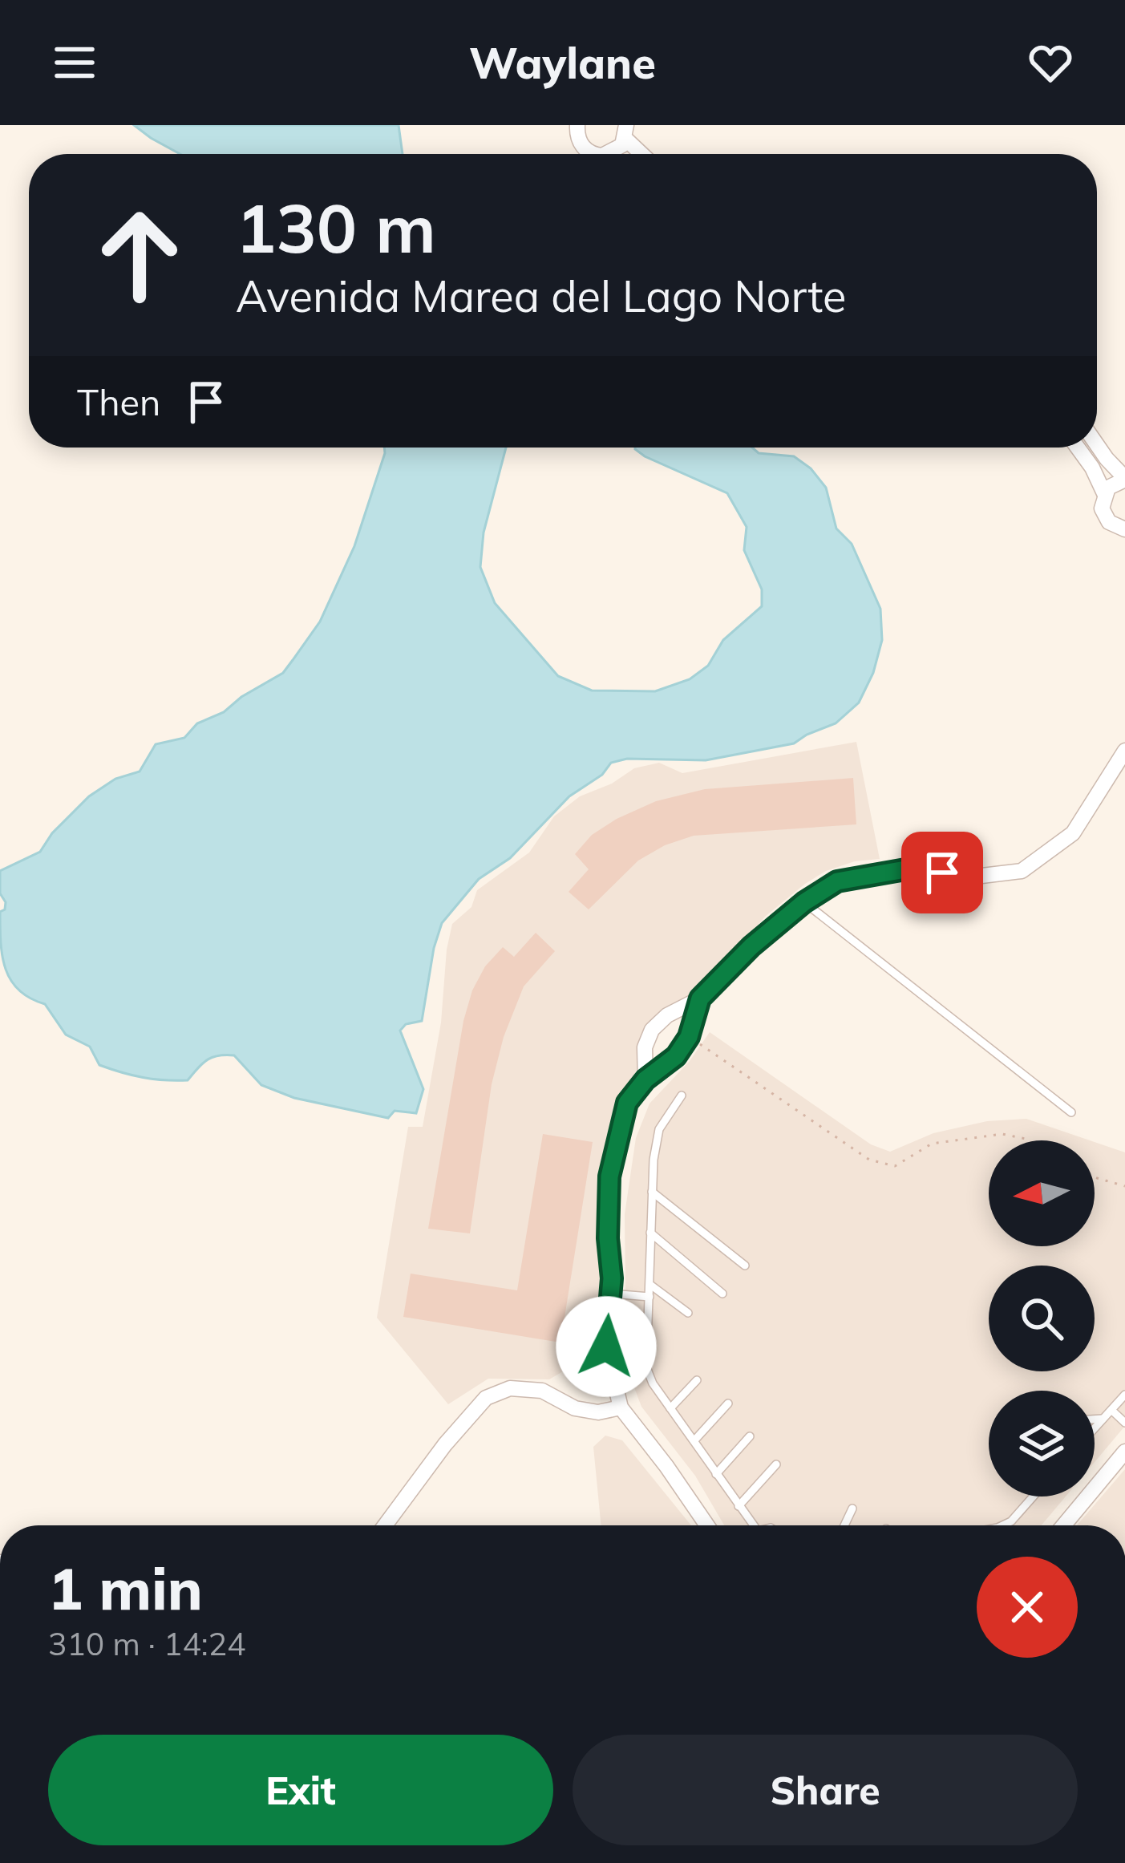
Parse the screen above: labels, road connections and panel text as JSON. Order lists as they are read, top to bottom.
{
  "north": "left",
  "page": {
    "header": "Waylane",
    "turn": ["130 m", "Avenida Marea del Lago Norte"],
    "then": "Then",
    "heading": ["1 min", "310 m · 14:24"],
    "buttons": ["Exit", "Share"]
  }
}
